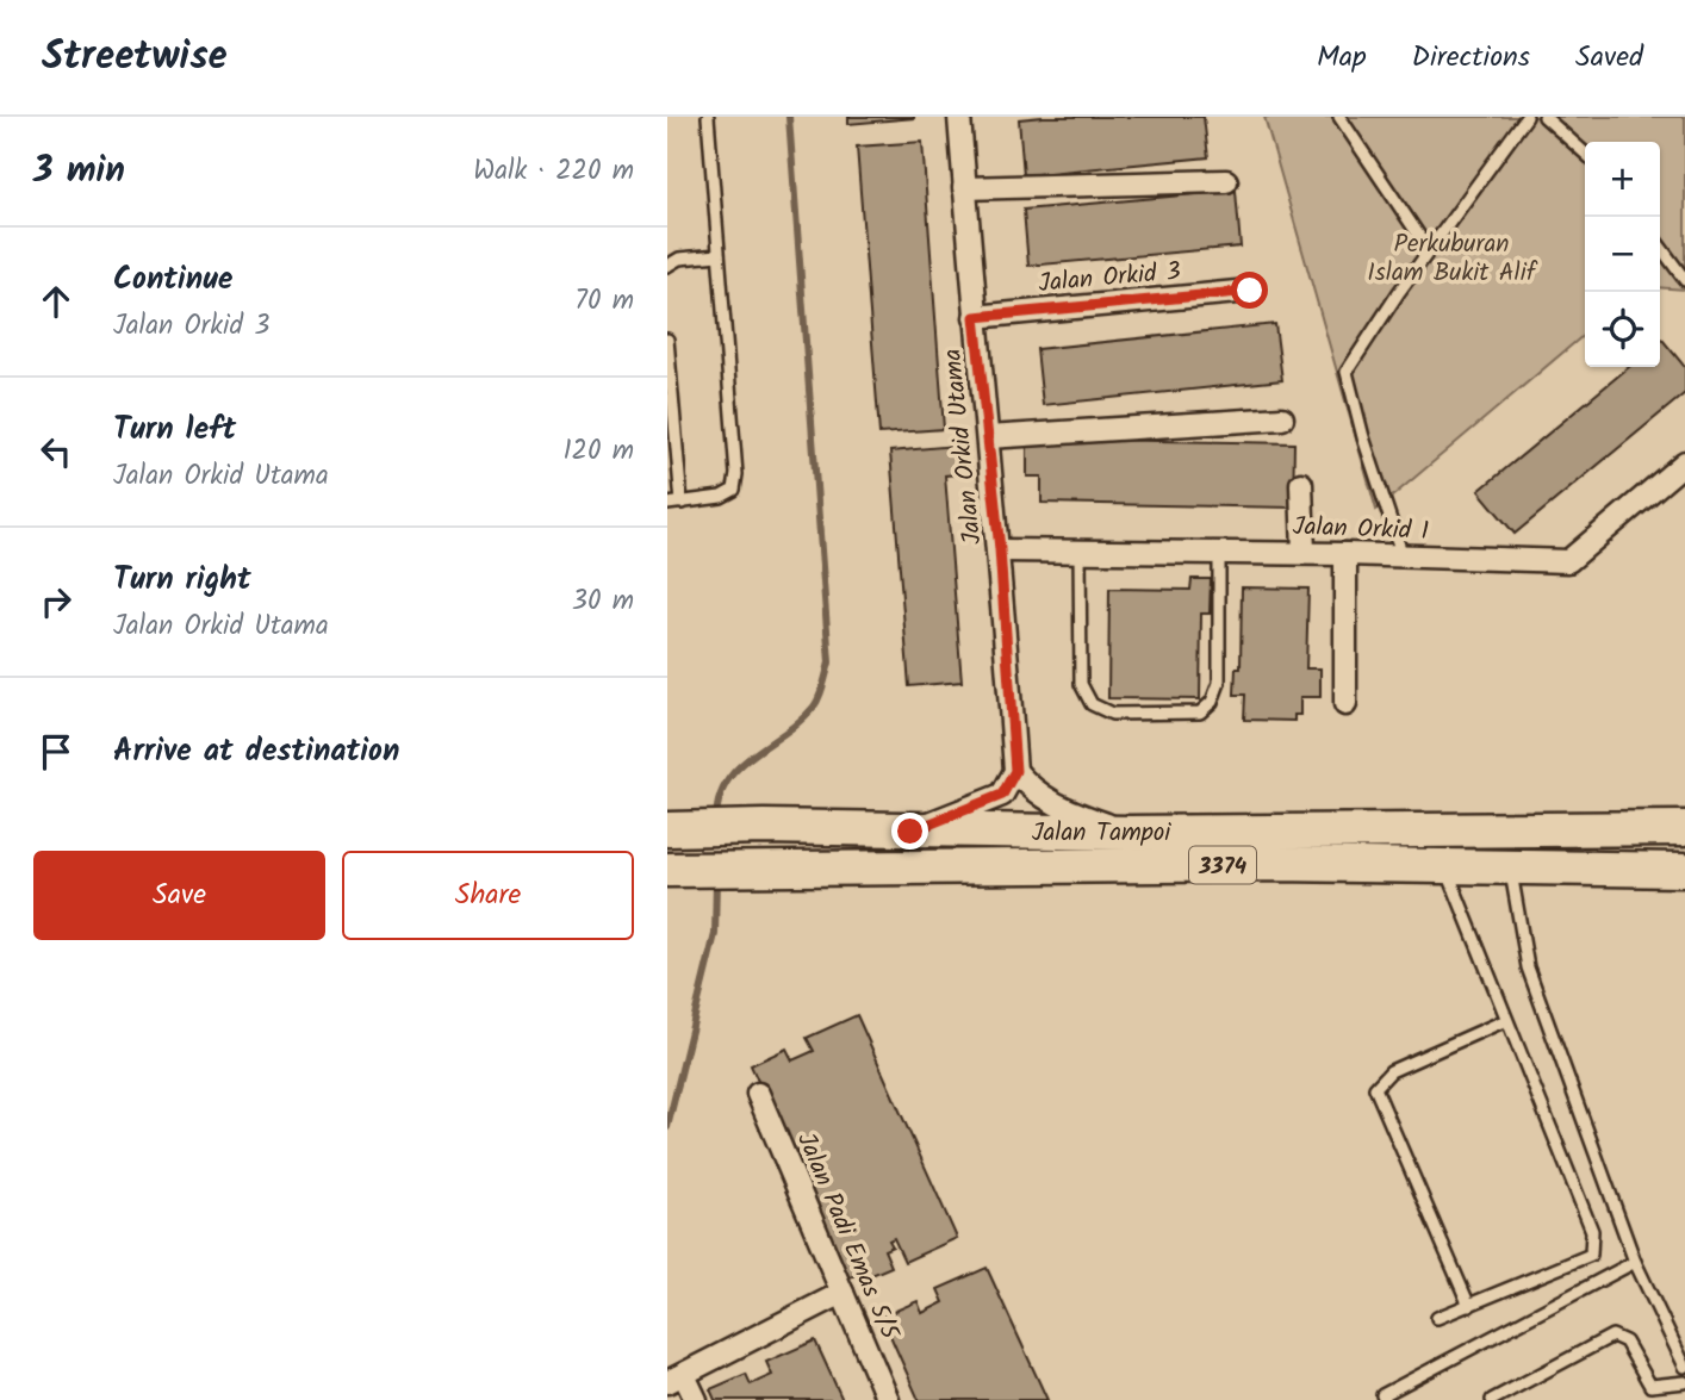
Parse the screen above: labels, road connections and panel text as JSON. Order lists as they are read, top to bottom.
{
  "streets": {
    "main road": ["Jalan Tampoi", "3374"],
    "street": [
      "Jalan Orkid 3",
      "Jalan Orkid Utama",
      "Jalan Orkid 1",
      "Jalan Padi Emas 5/5"
    ]
  },
  "crossings": [
    ["Jalan Orkid 3", "Jalan Orkid Utama"],
    ["Jalan Orkid Utama", "Jalan Orkid 1"]
  ],
  "parks": ["Perkuburan Islam Bukit Alif"],
  "page": {
    "header": "Streetwise",
    "nav": ["Map", "Directions", "Saved"],
    "heading": ["3 min", "Walk · 220 m"],
    "map_buttons": ["+", "−"],
    "list": [
      ["Continue", "Jalan Orkid 3", "70 m"],
      ["Turn left", "Jalan Orkid Utama", "120 m"],
      ["Turn right", "Jalan Orkid Utama", "30 m"],
      "Arrive at destination"
    ],
    "buttons": ["Save", "Share"]
  }
}
